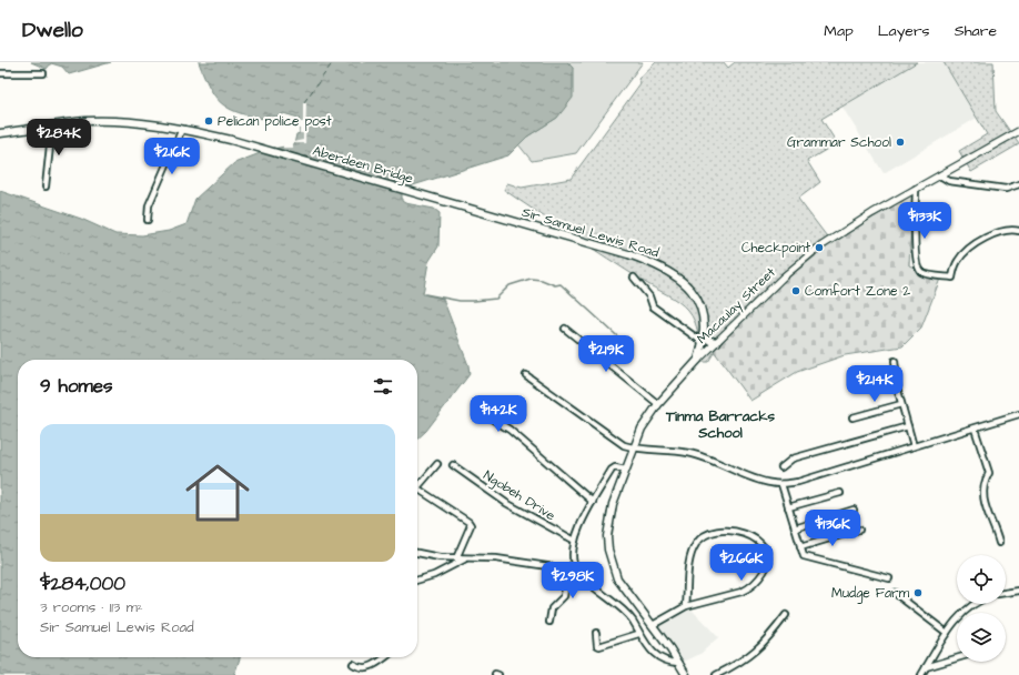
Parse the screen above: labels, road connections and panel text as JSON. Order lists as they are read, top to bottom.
{
  "streets": {
    "main road": ["Aberdeen Bridge", "Sir Samuel Lewis Road"],
    "street": ["Macaulay Street", "Ngobeh Drive"]
  },
  "crossings": [
    ["Aberdeen Bridge", "Sir Samuel Lewis Road"],
    ["Sir Samuel Lewis Road", "Macaulay Street"]
  ],
  "districts": ["Tinma Barracks School"],
  "places": [
    "Pelican police post",
    "Grammar School",
    "Checkpoint",
    "Comfort Zone 2",
    "Mudge Farm"
  ],
  "page": {
    "header": "Dwello",
    "nav": ["Map", "Layers", "Share"],
    "price": [
      "$284K",
      "$216K",
      "$133K",
      "$219K",
      "$214K",
      "$142K",
      "$136K",
      "$266K",
      "$298K"
    ],
    "heading": "9 homes",
    "list": [
      {
        "name": "$284,000",
        "note": "3 rooms · 113 m² · Sir Samuel Lewis Road"
      }
    ]
  }
}
